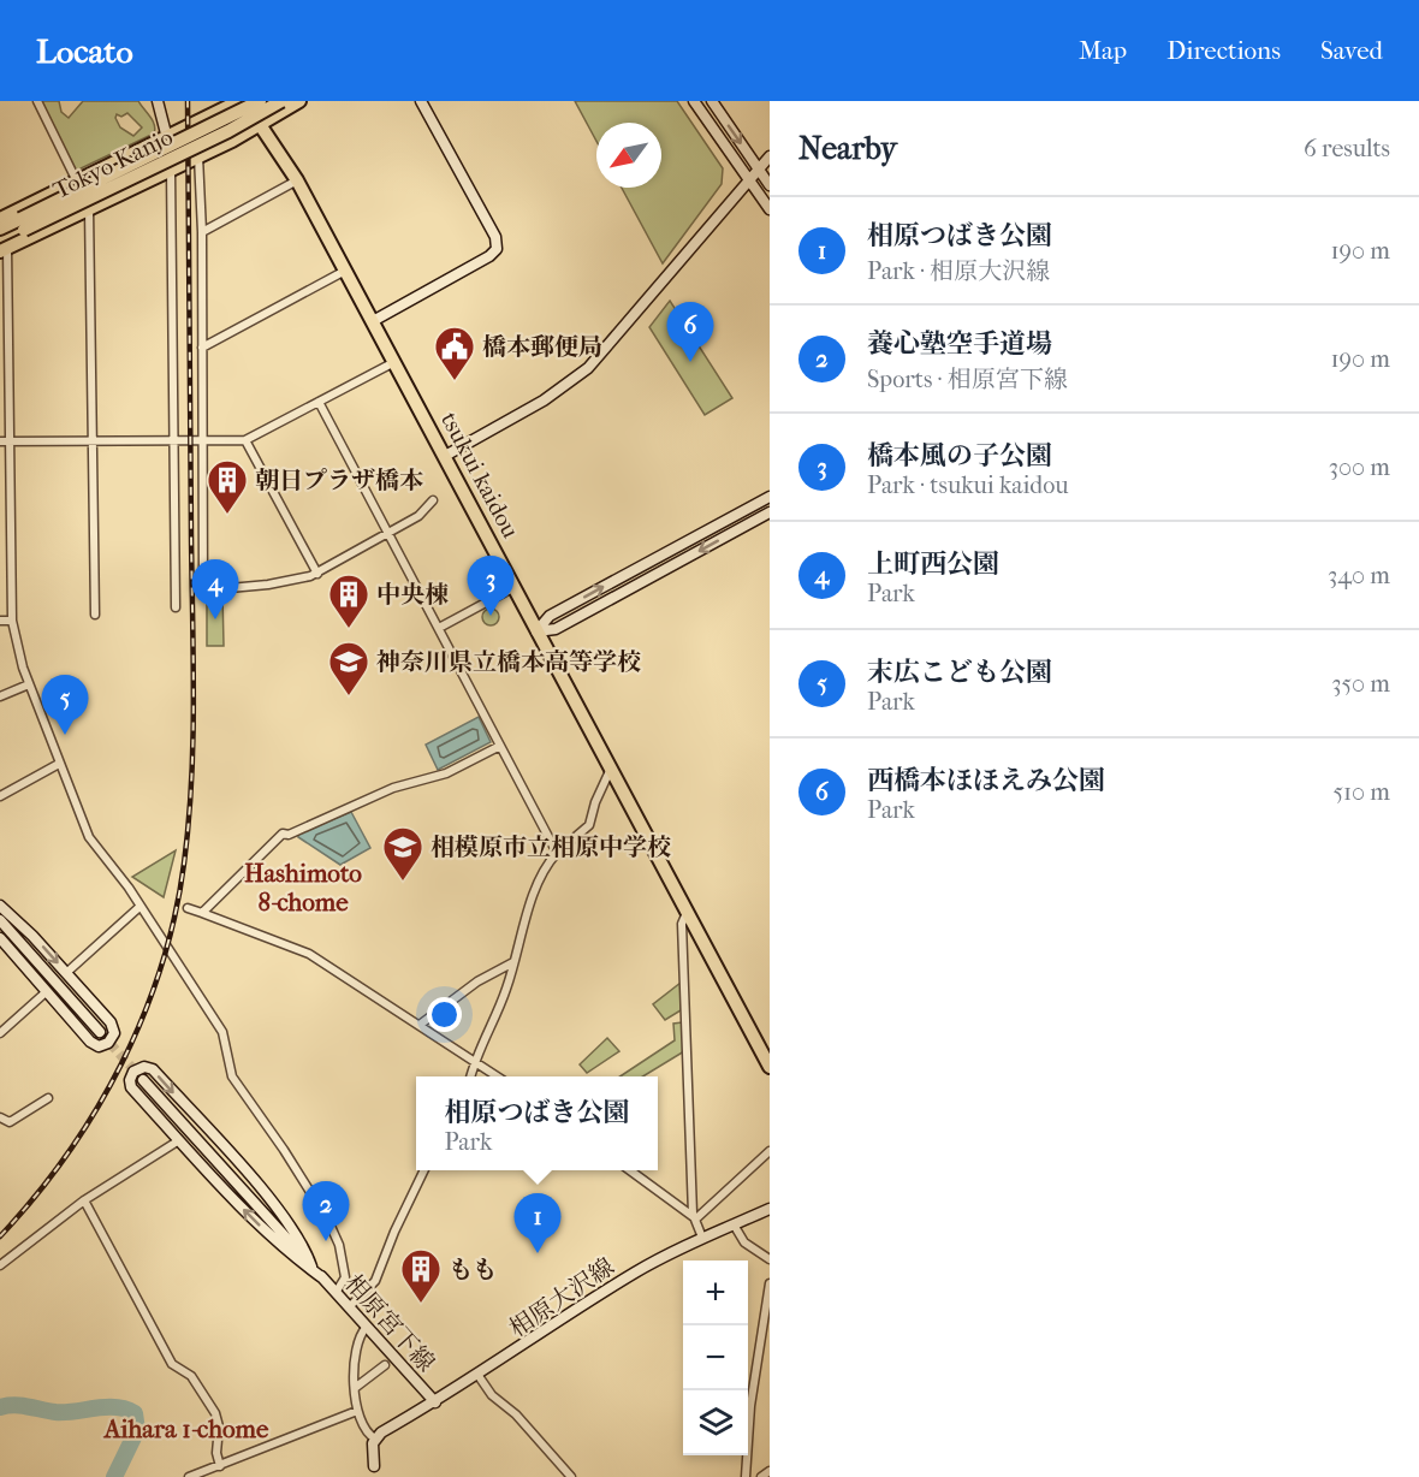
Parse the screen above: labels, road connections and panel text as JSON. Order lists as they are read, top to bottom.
{
  "streets": {
    "highway": ["Tokyo Kanjo", "tsukui kaidou"],
    "street": ["相原大沢線", "相原宮下線"]
  },
  "crossings": [
    ["相原大沢線", "相原宮下線"]
  ],
  "districts": ["Hashimoto 8-chome", "Aihara 1-chome"],
  "places": {
    "public building": ["橋本郵便局"],
    "building": ["朝日プラザ橋本", "中央棟", "もも"],
    "school or university": ["神奈川県立橋本高等学校", "相模原市立相原中学校"]
  },
  "north": "bottom left",
  "page": {
    "header": "Locato",
    "nav": ["Map", "Directions", "Saved"],
    "heading": ["Nearby", "6 results"],
    "list": [
      {
        "mark": "1",
        "name": "相原つばき公園",
        "note": "Park · 相原大沢線",
        "value": "190 m"
      },
      {
        "mark": "2",
        "name": "養心塾空手道場",
        "note": "Sports · 相原宮下線",
        "value": "190 m"
      },
      {
        "mark": "3",
        "name": "橋本風の子公園",
        "note": "Park · tsukui kaidou",
        "value": "300 m"
      },
      {
        "mark": "4",
        "name": "上町西公園",
        "note": "Park",
        "value": "340 m"
      },
      {
        "mark": "5",
        "name": "末広こども公園",
        "note": "Park",
        "value": "350 m"
      },
      {
        "mark": "6",
        "name": "西橋本ほほえみ公園",
        "note": "Park",
        "value": "510 m"
      }
    ],
    "pins": [
      "6",
      "3",
      "4",
      "5",
      "2",
      "1"
    ],
    "popup": ["相原つばき公園", "Park"],
    "map_buttons": ["+", "−"]
  }
}
